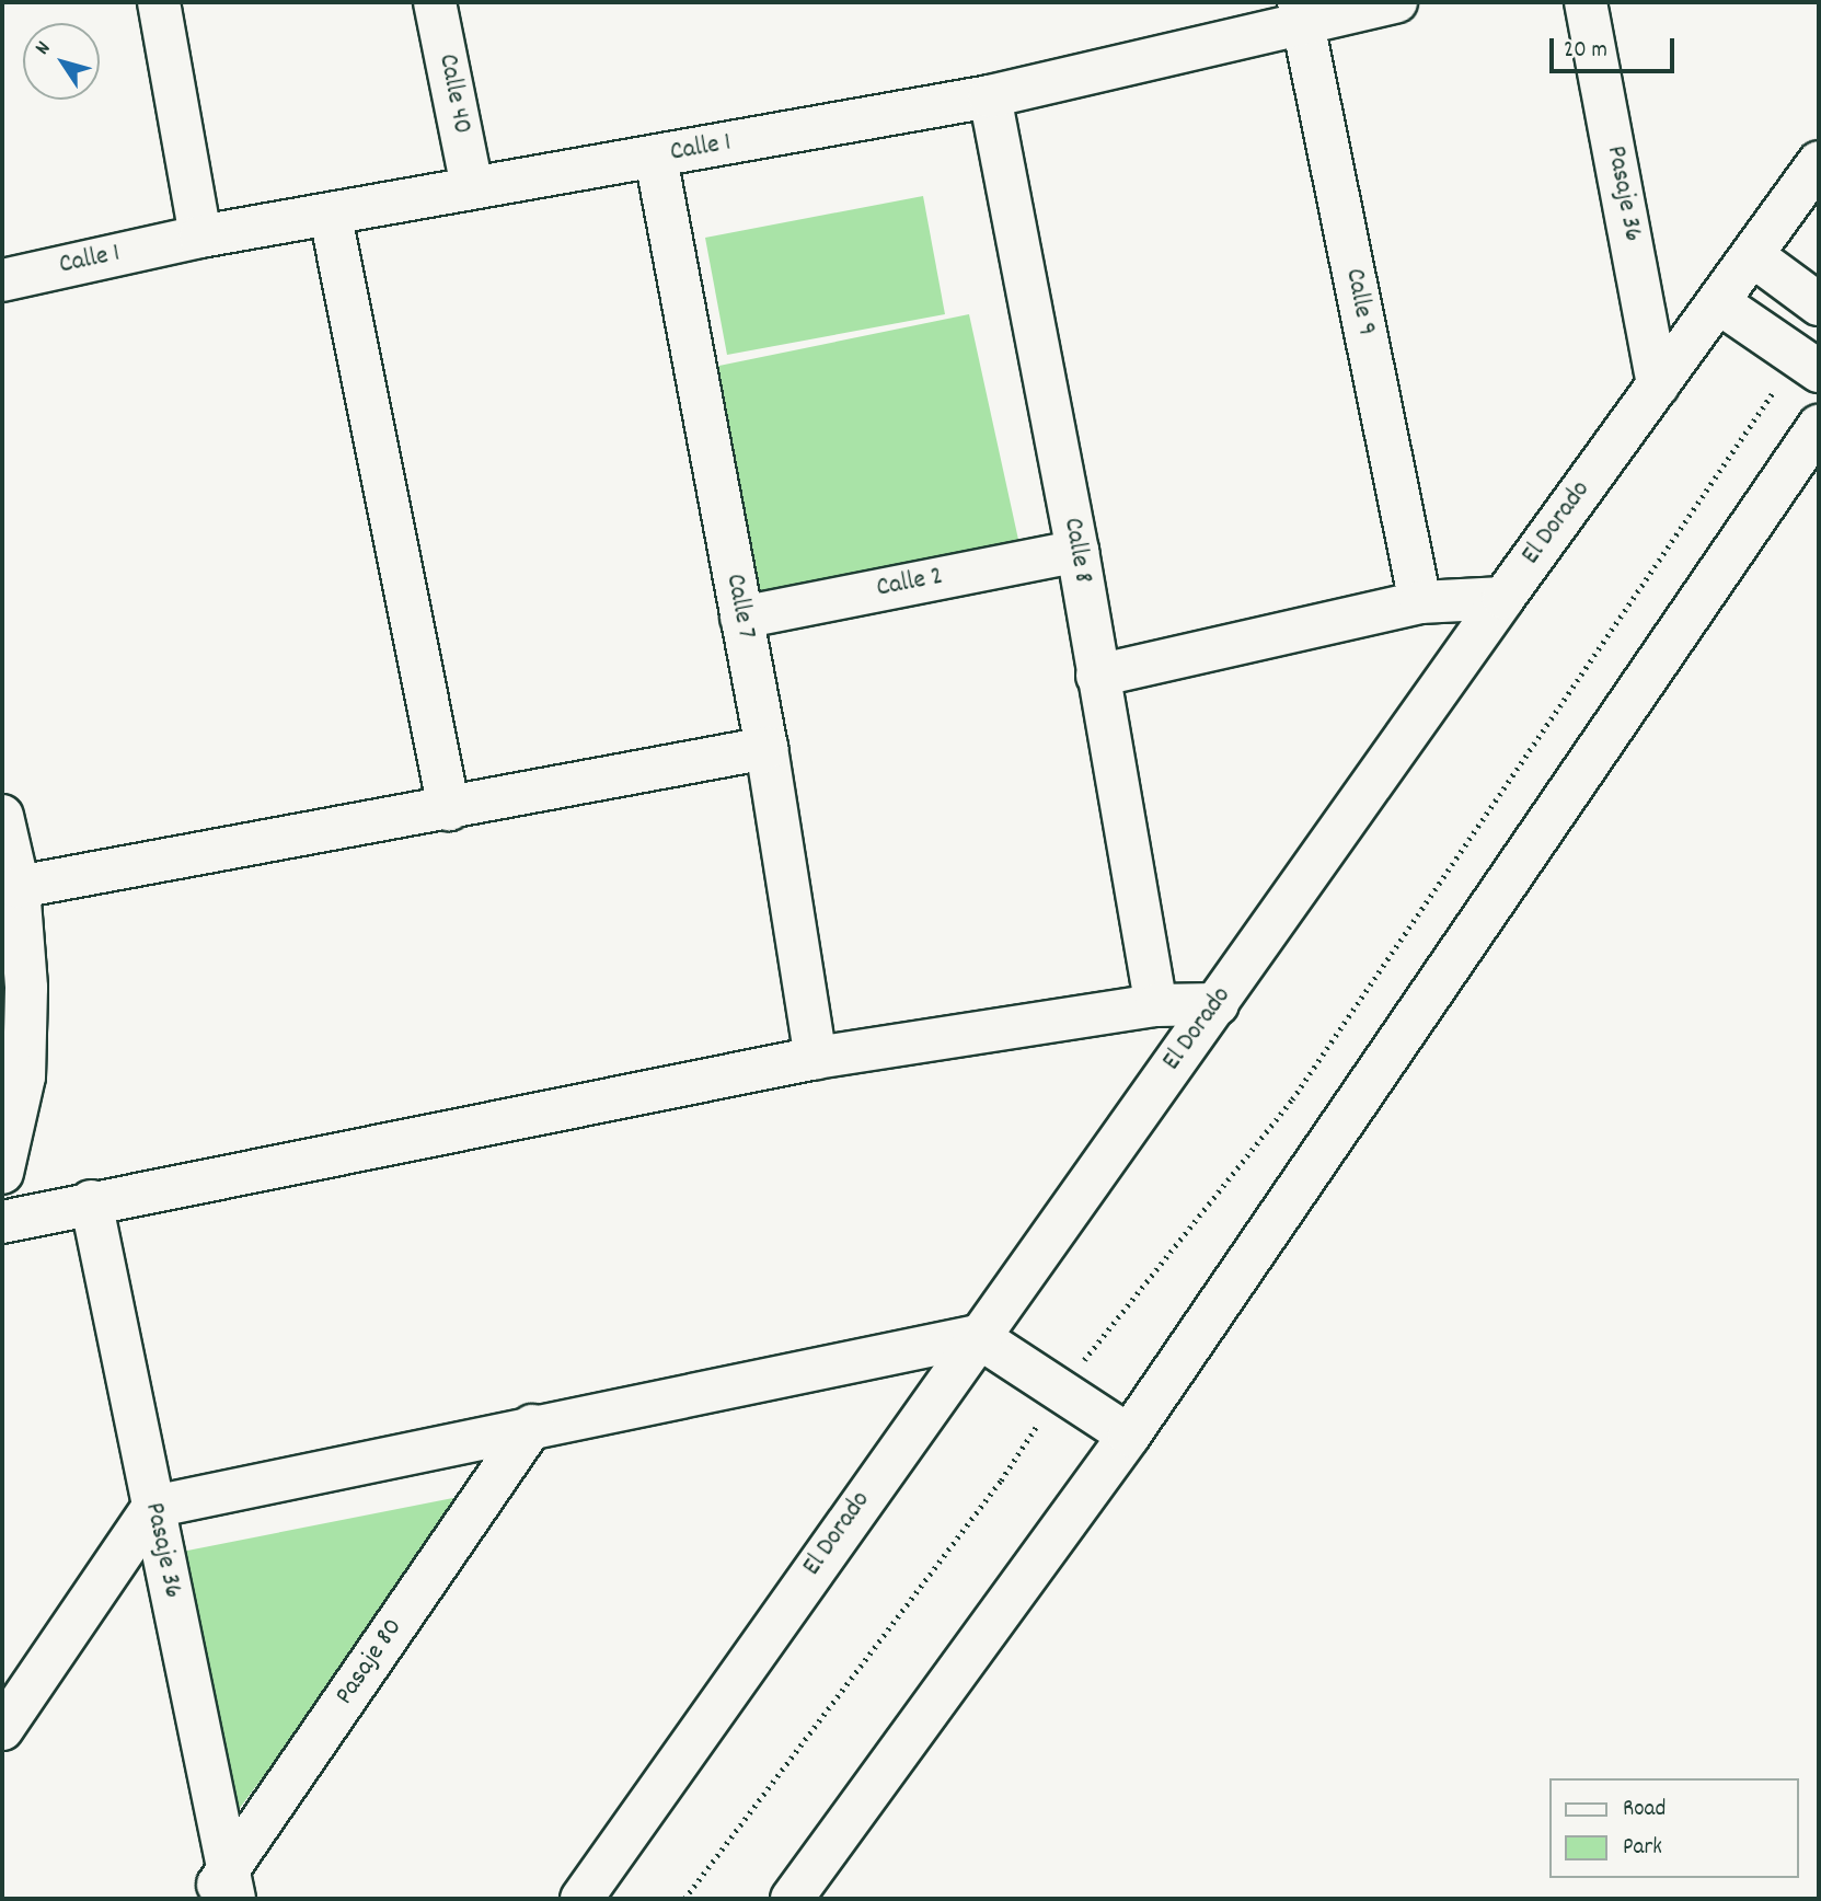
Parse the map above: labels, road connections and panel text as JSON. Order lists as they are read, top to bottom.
{
  "streets": {
    "street": [
      "Calle 40",
      "Calle 1",
      "Pasaje 36",
      "Calle 9",
      "El Dorado",
      "Calle 8",
      "Calle 2",
      "Calle 7",
      "Pasaje 80"
    ]
  },
  "crossings": [
    ["Calle 40", "Calle 1"],
    ["Calle 1", "Calle 9"],
    ["Calle 1", "Calle 8"],
    ["Calle 1", "Calle 7"],
    ["Pasaje 36", "El Dorado"],
    ["Pasaje 36", "Pasaje 80"],
    ["Calle 8", "Calle 2"],
    ["Calle 2", "Calle 7"]
  ],
  "legend": ["Road", "Park"],
  "scale_bar": "20 m",
  "north": "top left"
}
